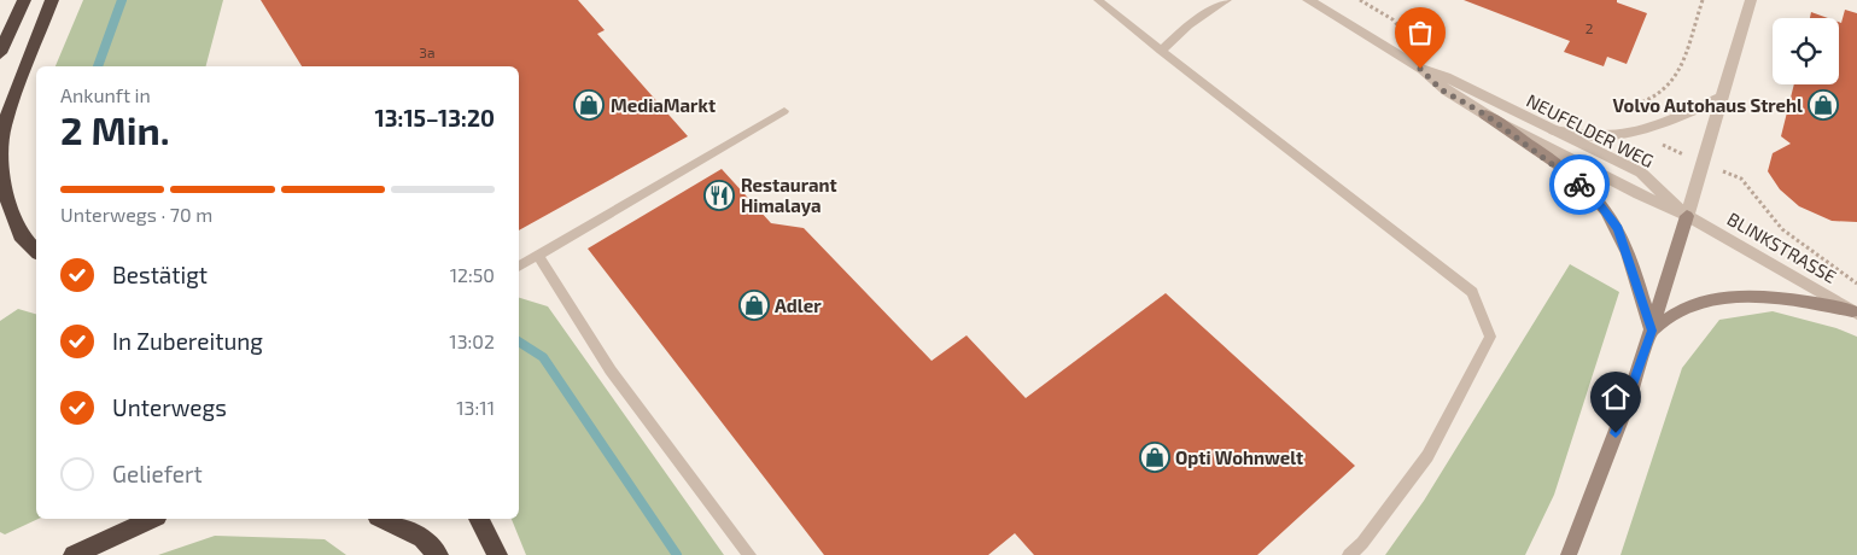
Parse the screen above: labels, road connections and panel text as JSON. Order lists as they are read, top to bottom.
{
  "streets": {
    "street": ["NEUFELDER WEG", "BLINKSTRASSE"]
  },
  "crossings": [
    ["NEUFELDER WEG", "BLINKSTRASSE"]
  ],
  "places": {
    "shop": [
      "MediaMarkt",
      "Volvo Autohaus Strehl",
      "Adler",
      "Opti Wohnwelt"
    ],
    "restaurant": ["Restaurant Himalaya"]
  },
  "house_numbers": ["2", "3a"],
  "page": {
    "heading": ["2 Min.", "Ankunft in", "13:15–13:20"],
    "bar": "Unterwegs · 70 m",
    "list": [
      ["Bestätigt", "12:50"],
      ["In Zubereitung", "13:02"],
      ["Unterwegs", "13:11"],
      "Geliefert"
    ]
  }
}
